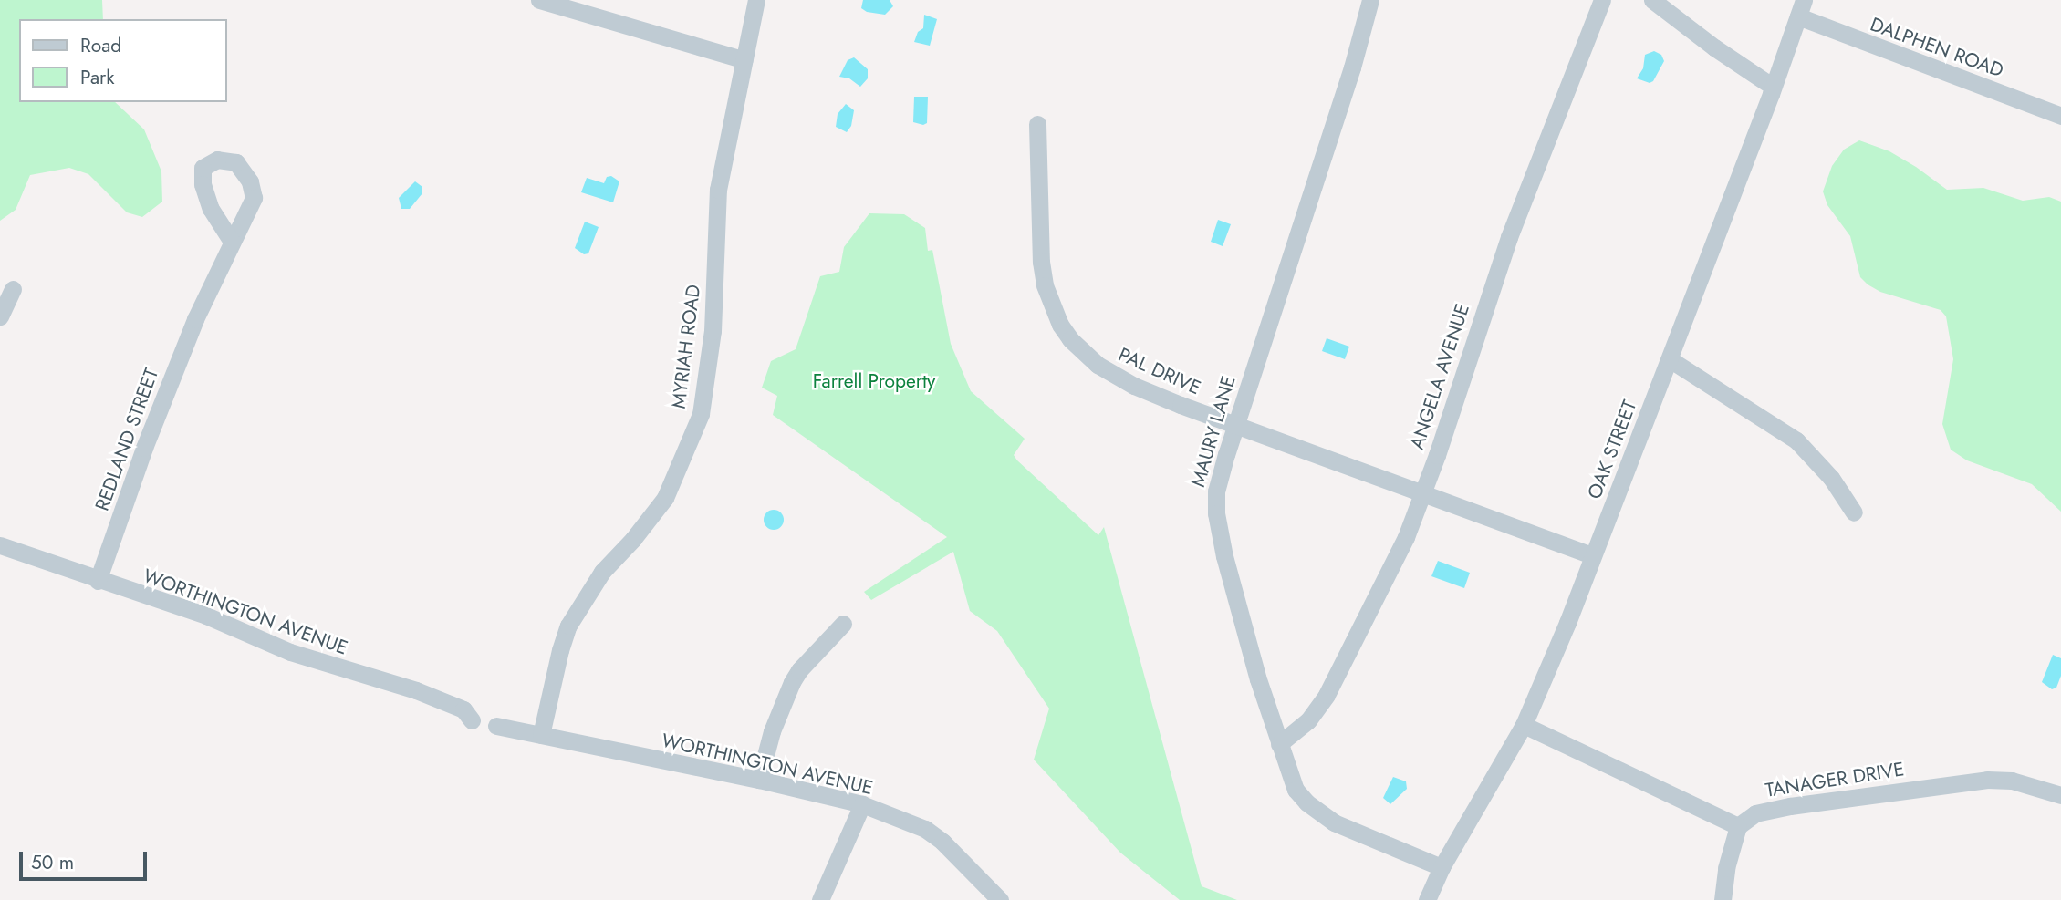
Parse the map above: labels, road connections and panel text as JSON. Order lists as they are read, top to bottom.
{
  "streets": {
    "street": [
      "DALPHEN ROAD",
      "MYRIAH ROAD",
      "PAL DRIVE",
      "ANGELA AVENUE",
      "MAURY LANE",
      "REDLAND STREET",
      "OAK STREET",
      "WORTHINGTON AVENUE",
      "TANAGER DRIVE"
    ]
  },
  "crossings": [
    ["DALPHEN ROAD", "OAK STREET"],
    ["MYRIAH ROAD", "WORTHINGTON AVENUE"],
    ["PAL DRIVE", "ANGELA AVENUE"],
    ["PAL DRIVE", "MAURY LANE"],
    ["PAL DRIVE", "OAK STREET"],
    ["ANGELA AVENUE", "MAURY LANE"],
    ["MAURY LANE", "OAK STREET"],
    ["REDLAND STREET", "WORTHINGTON AVENUE"]
  ],
  "parks": ["Farrell Property"],
  "legend": ["Road", "Park"],
  "scale_bar": "50 m"
}
